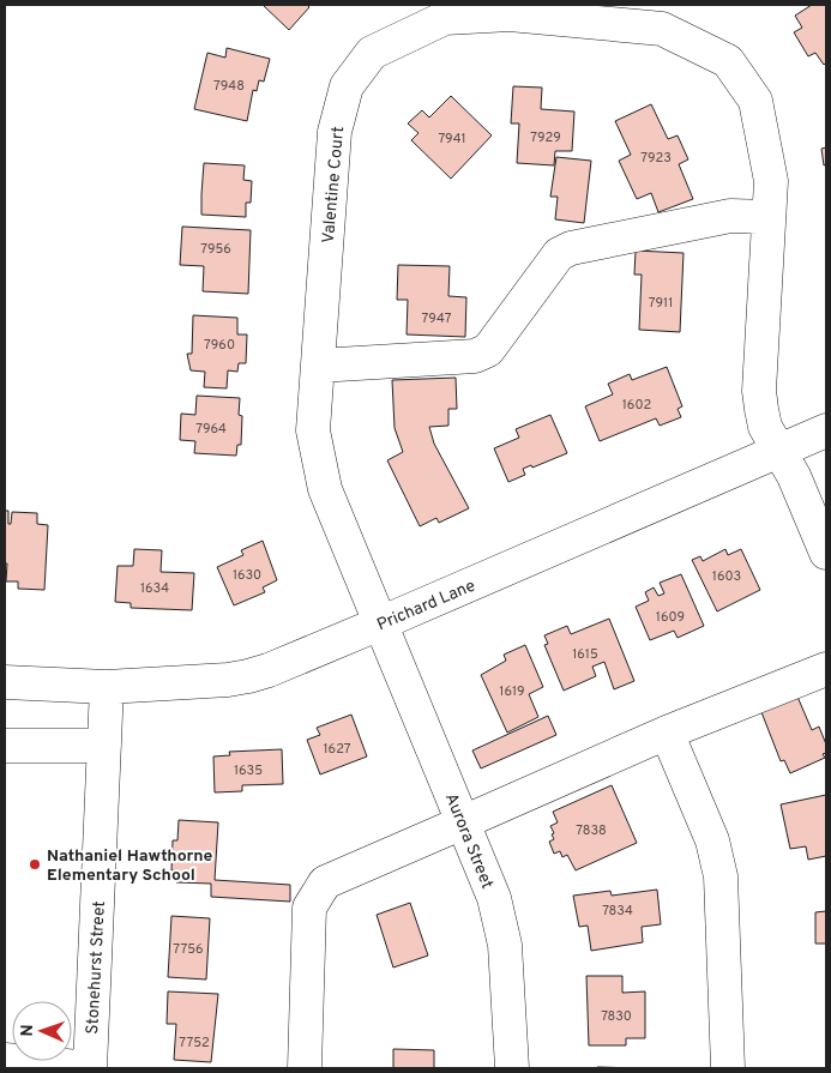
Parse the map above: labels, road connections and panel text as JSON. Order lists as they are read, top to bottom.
{
  "streets": {
    "street": [
      "Valentine Court",
      "Prichard Lane",
      "Aurora Street",
      "Stonehurst Street"
    ]
  },
  "crossings": [
    ["Valentine Court", "Prichard Lane"],
    ["Valentine Court", "Aurora Street"],
    ["Prichard Lane", "Aurora Street"],
    ["Prichard Lane", "Stonehurst Street"]
  ],
  "places": ["Nathaniel Hawthorne Elementary School"],
  "house_numbers": [
    "7948",
    "7929",
    "7941",
    "7923",
    "7956",
    "7911",
    "7947",
    "7960",
    "1602",
    "7964",
    "1630",
    "1603",
    "1634",
    "1609",
    "1615",
    "1619",
    "1627",
    "1635",
    "7838",
    "7834",
    "7756",
    "7830",
    "7752"
  ],
  "north": "left"
}
